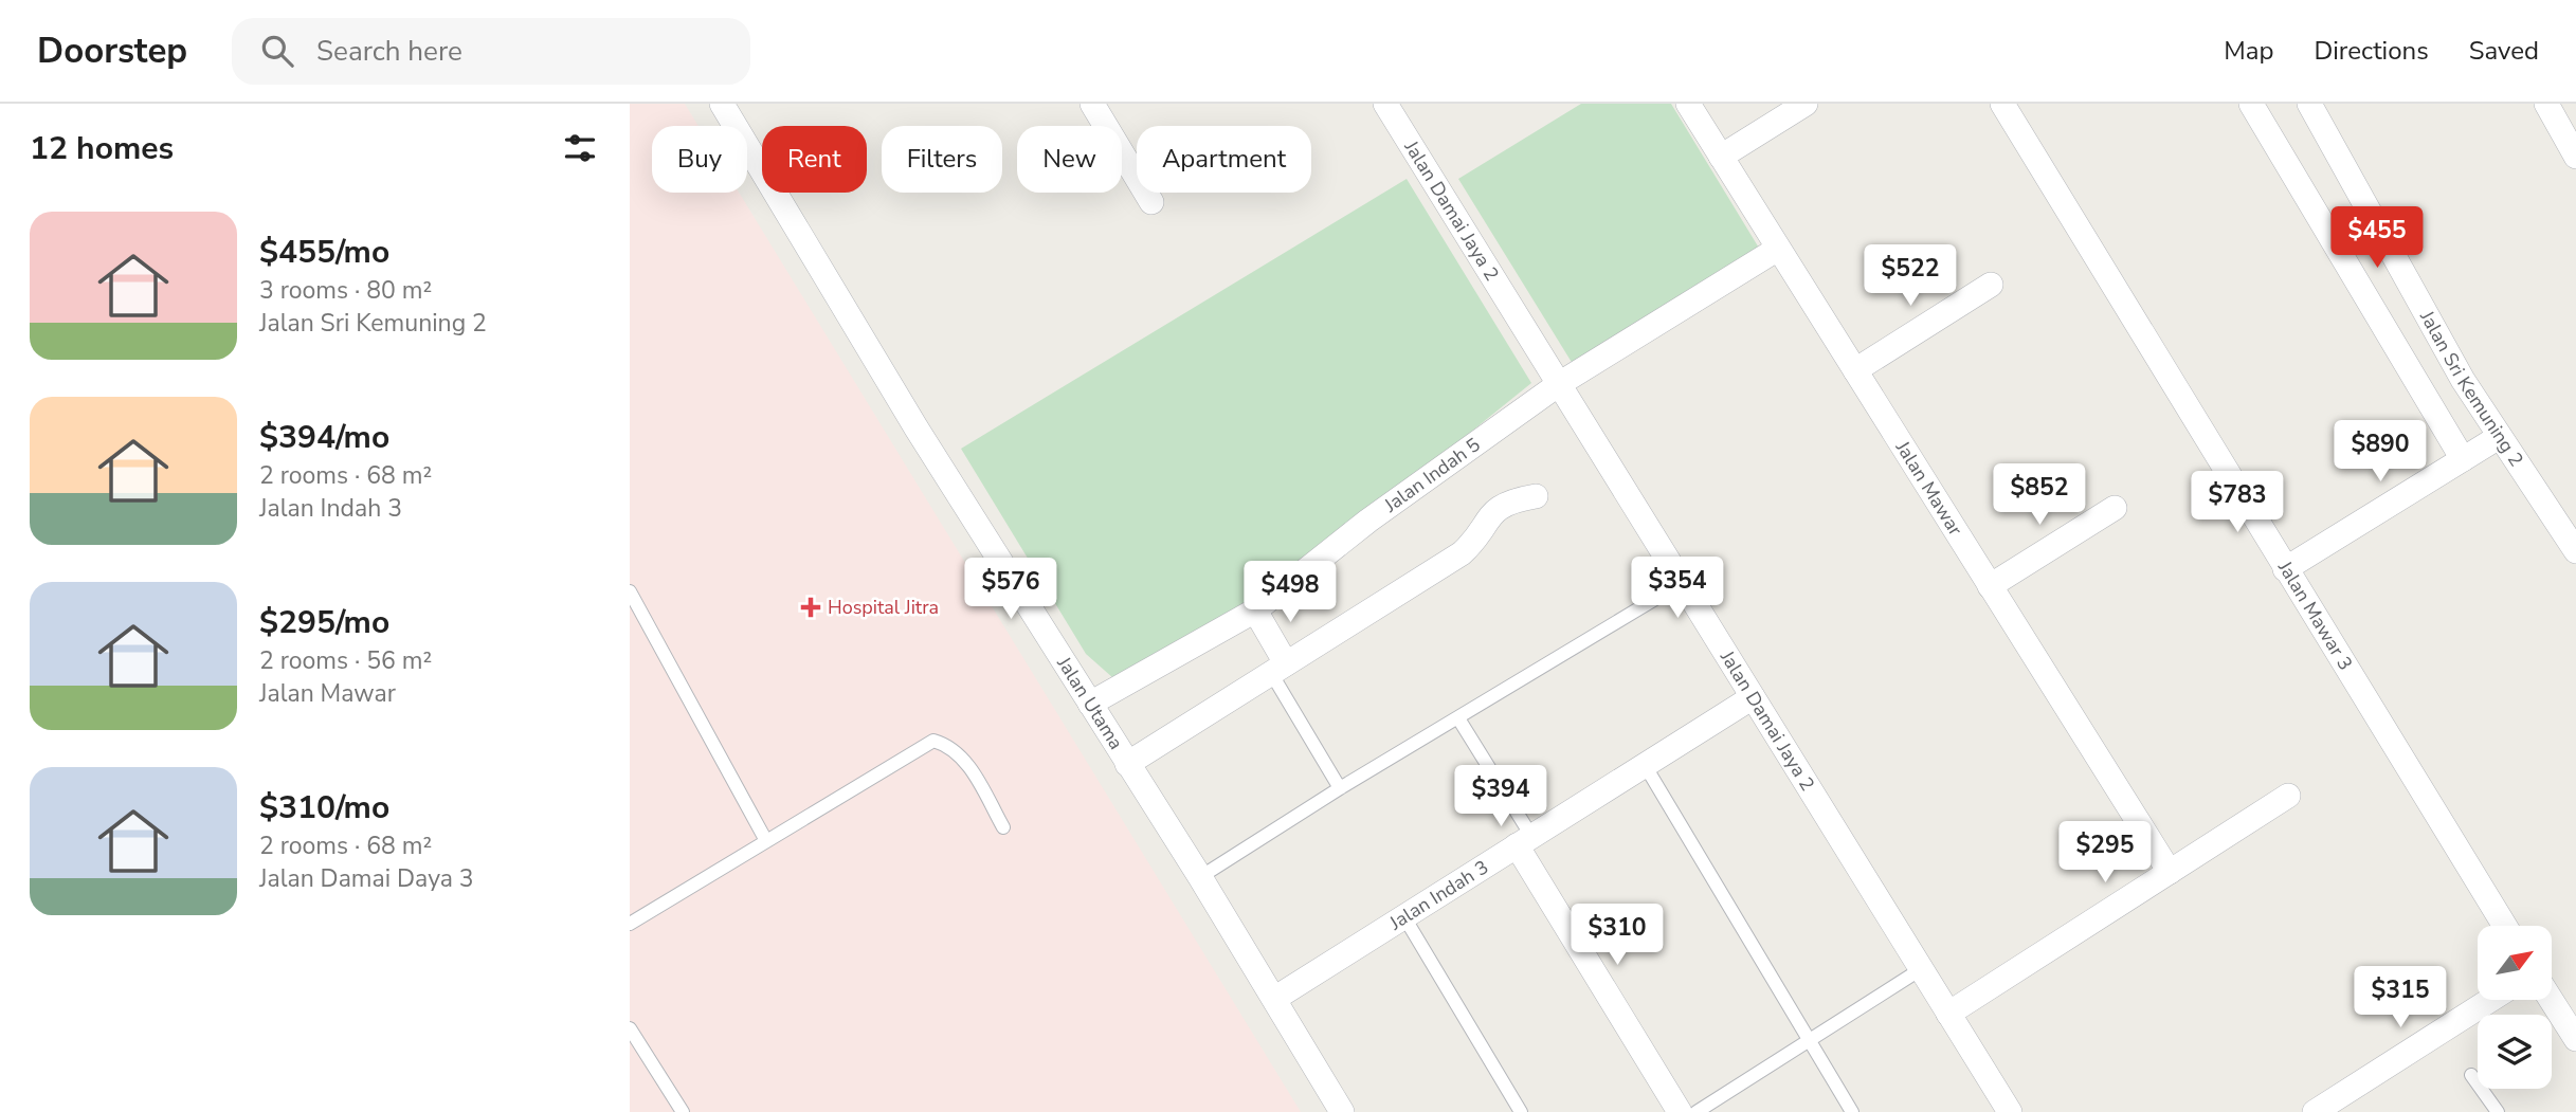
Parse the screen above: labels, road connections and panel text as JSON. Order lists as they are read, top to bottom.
{
  "streets": {
    "street": [
      "Jalan Damai Jaya 2",
      "Jalan Sri Kemuning 2",
      "Jalan Indah 5",
      "Jalan Mawar",
      "Jalan Mawar 3",
      "Jalan Utama",
      "Jalan Indah 3"
    ]
  },
  "crossings": [
    ["Jalan Damai Jaya 2", "Jalan Indah 5"],
    ["Jalan Damai Jaya 2", "Jalan Indah 3"],
    ["Jalan Indah 5", "Jalan Mawar"],
    ["Jalan Indah 5", "Jalan Utama"],
    ["Jalan Utama", "Jalan Indah 3"]
  ],
  "places": {
    "health": ["Hospital Jitra"]
  },
  "north": "top right",
  "page": {
    "header": "Doorstep",
    "search": "Search here",
    "nav": ["Map", "Directions", "Saved"],
    "heading": "12 homes",
    "chip": [
      "Buy",
      "Rent",
      "Filters",
      "New",
      "Apartment"
    ],
    "list": [
      {
        "name": "$455/mo",
        "note": "3 rooms · 80 m² · Jalan Sri Kemuning 2"
      },
      {
        "name": "$394/mo",
        "note": "2 rooms · 68 m² · Jalan Indah 3"
      },
      {
        "name": "$295/mo",
        "note": "2 rooms · 56 m² · Jalan Mawar"
      },
      {
        "name": "$310/mo",
        "note": "2 rooms · 68 m² · Jalan Damai Daya 3"
      }
    ],
    "price": [
      "$455",
      "$522",
      "$890",
      "$852",
      "$783",
      "$354",
      "$576",
      "$498",
      "$394",
      "$295",
      "$310",
      "$315"
    ]
  }
}
